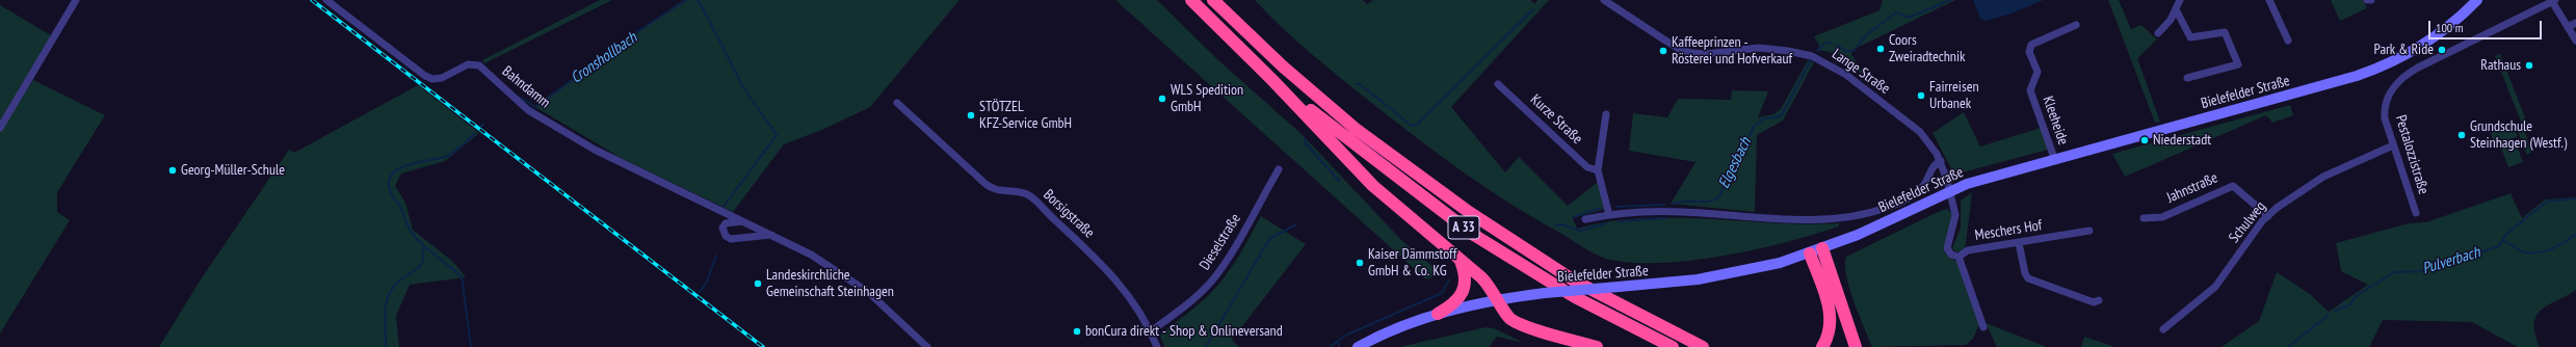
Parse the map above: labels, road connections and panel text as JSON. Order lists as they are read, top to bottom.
{
  "streets": {
    "highway": ["A 33"],
    "main road": ["Bielefelder Straße"],
    "street": [
      "Lange Straße",
      "Bahndamm",
      "Kurze Straße",
      "Kleeheide",
      "Pestalozzistraße",
      "Jahnstraße",
      "Borsigstraße",
      "Schulweg",
      "Meschers Hof",
      "Dieselstraße"
    ]
  },
  "crossings": [
    ["Lange Straße", "Bielefelder Straße"],
    ["Lange Straße", "Meschers Hof"],
    ["Bielefelder Straße", "Kleeheide"],
    ["Bielefelder Straße", "Meschers Hof"],
    ["Pestalozzistraße", "Schulweg"],
    ["Jahnstraße", "Schulweg"],
    ["Borsigstraße", "Dieselstraße"]
  ],
  "water": ["Cronshollbach", "Elgesbach", "Pulverbach"],
  "places": [
    "Coors Zweiradtechnik",
    "Park & Ride",
    "Kaffeeprinzen - Rösterei und Hofverkauf",
    "Rathaus",
    "Fairreisen Urbanek",
    "WLS Spedition GmbH",
    "STÖTZEL KFZ-Service GmbH",
    "Grundschule Steinhagen (Westf.)",
    "Niederstadt",
    "Georg-Müller-Schule",
    "Kaiser Dämmstoff GmbH & Co. KG",
    "Landeskirchliche Gemeinschaft Steinhagen",
    "bonCura direkt - Shop & Onlineversand"
  ],
  "scale_bar": "100 m"
}
